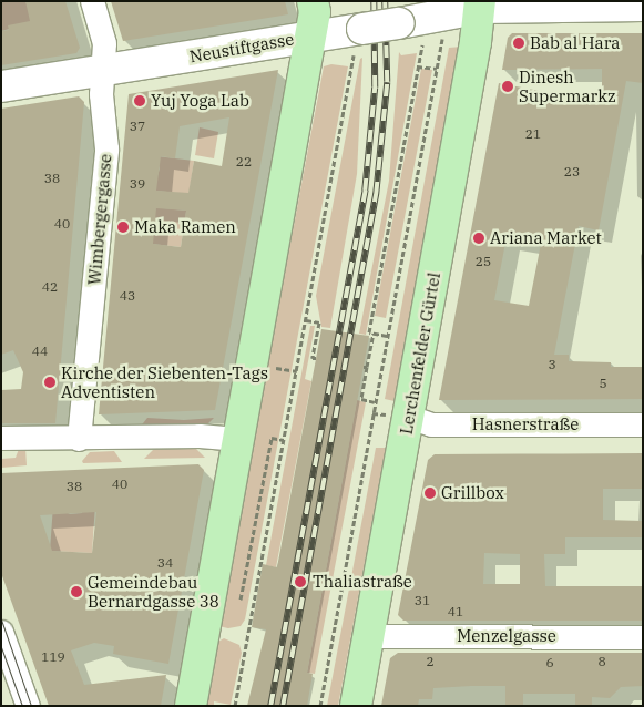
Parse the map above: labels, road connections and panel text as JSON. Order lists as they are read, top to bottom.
{
  "streets": {
    "main road": ["Neustiftgasse", "Lerchenfelder Gürtel"],
    "street": ["Wimbergergasse", "Hasnerstraße", "Menzelgasse"]
  },
  "crossings": [
    ["Neustiftgasse", "Wimbergergasse"],
    ["Neustiftgasse", "Lerchenfelder Gürtel"],
    ["Lerchenfelder Gürtel", "Hasnerstraße"],
    ["Lerchenfelder Gürtel", "Menzelgasse"]
  ],
  "places": [
    "Bab al Hara",
    "Dinesh Supermarkz",
    "Yuj Yoga Lab",
    "Maka Ramen",
    "Ariana Market",
    "Kirche der Siebenten-Tags Adventisten",
    "Grillbox",
    "Thaliastraße",
    "Gemeindebau Bernardgasse 38"
  ],
  "house_numbers": [
    "37",
    "21",
    "22",
    "23",
    "38",
    "39",
    "40",
    "25",
    "42",
    "43",
    "44",
    "3",
    "5",
    "40",
    "38",
    "34",
    "31",
    "41",
    "119",
    "2",
    "8",
    "6"
  ]
}
